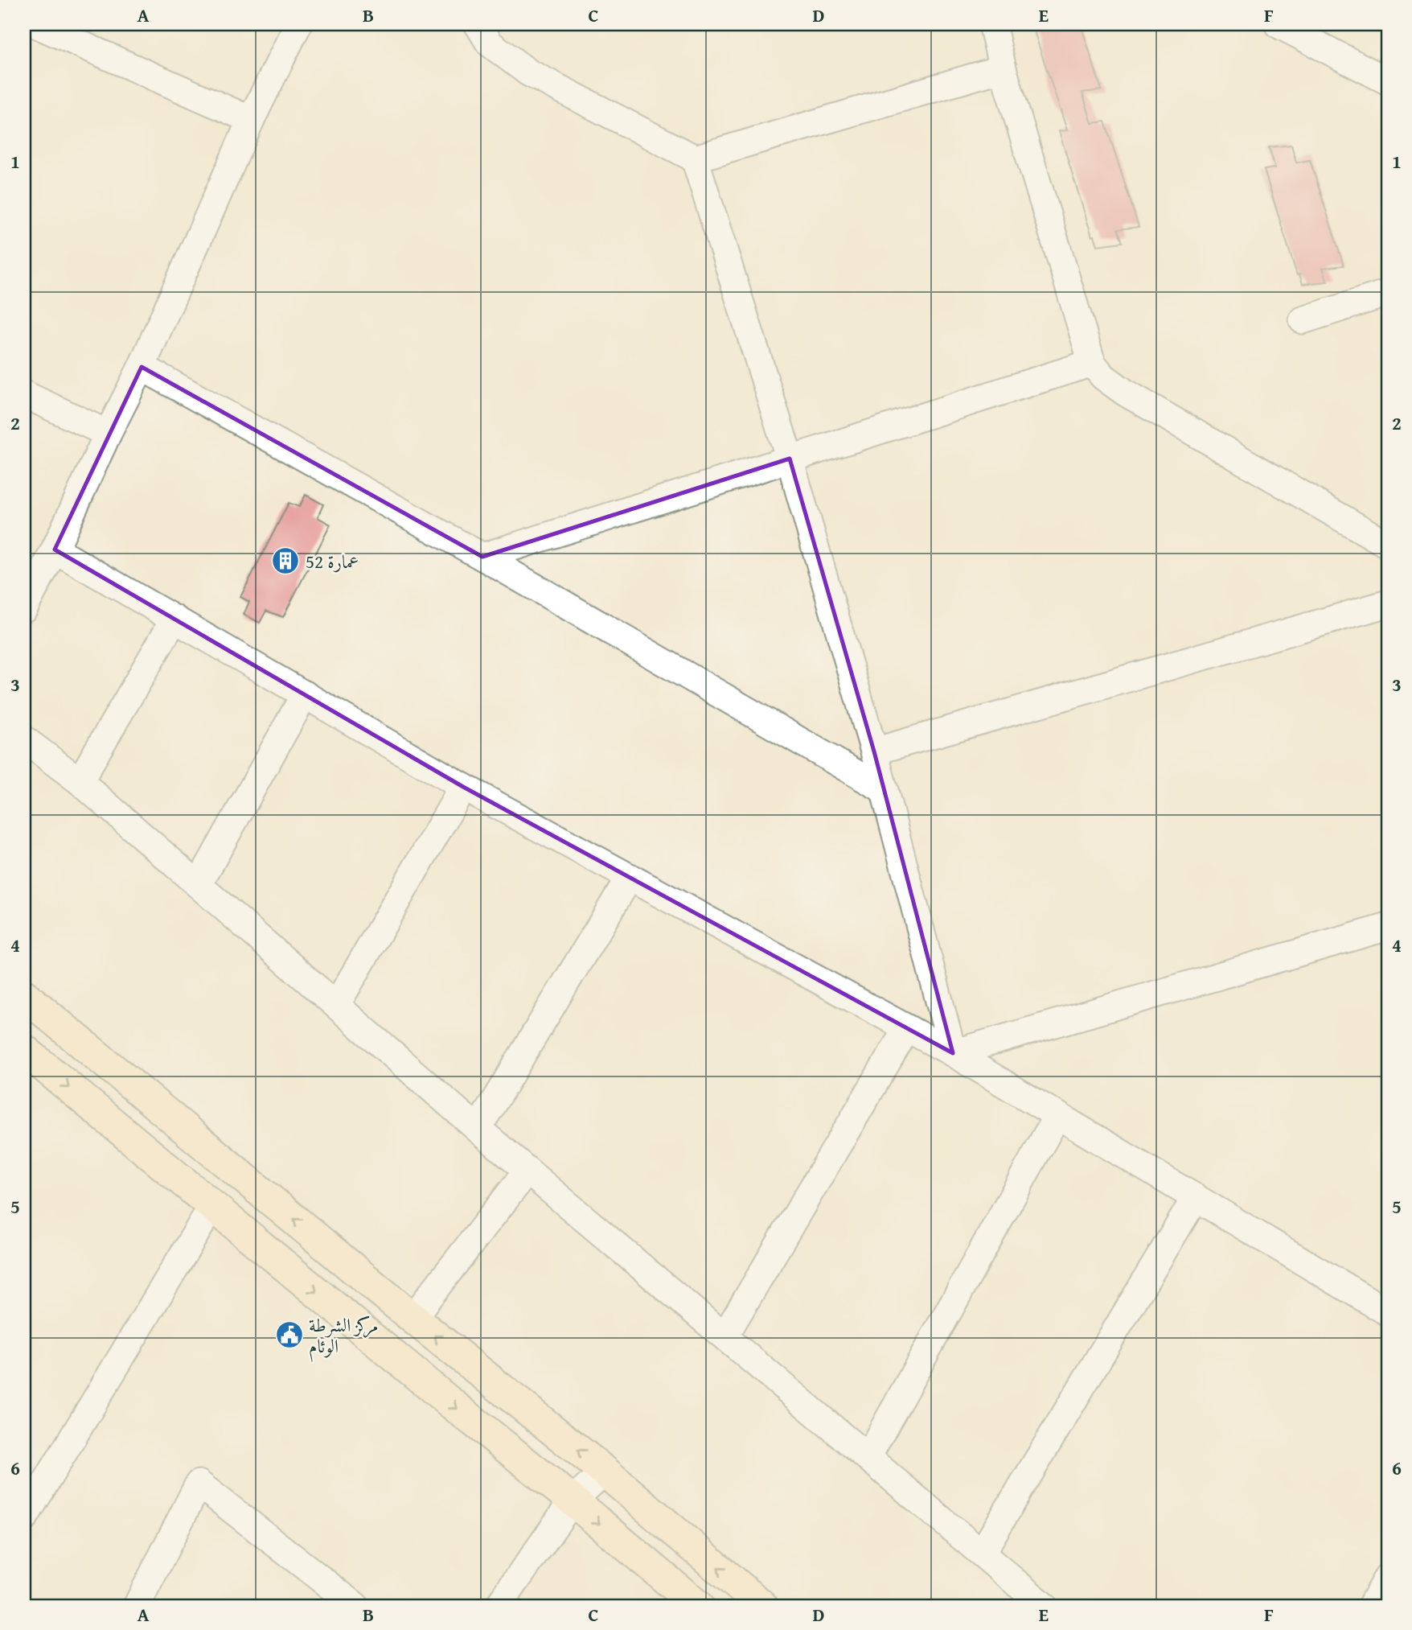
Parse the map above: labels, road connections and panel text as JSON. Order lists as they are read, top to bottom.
{
  "places": {
    "building": ["عمارة 52"],
    "public building": ["مركز الشرطة الوئام"]
  },
  "grid": {
    "columns": [
      "A",
      "B",
      "C",
      "D",
      "E",
      "F"
    ],
    "rows": [
      "1",
      "2",
      "3",
      "4",
      "5",
      "6"
    ]
  }
}
